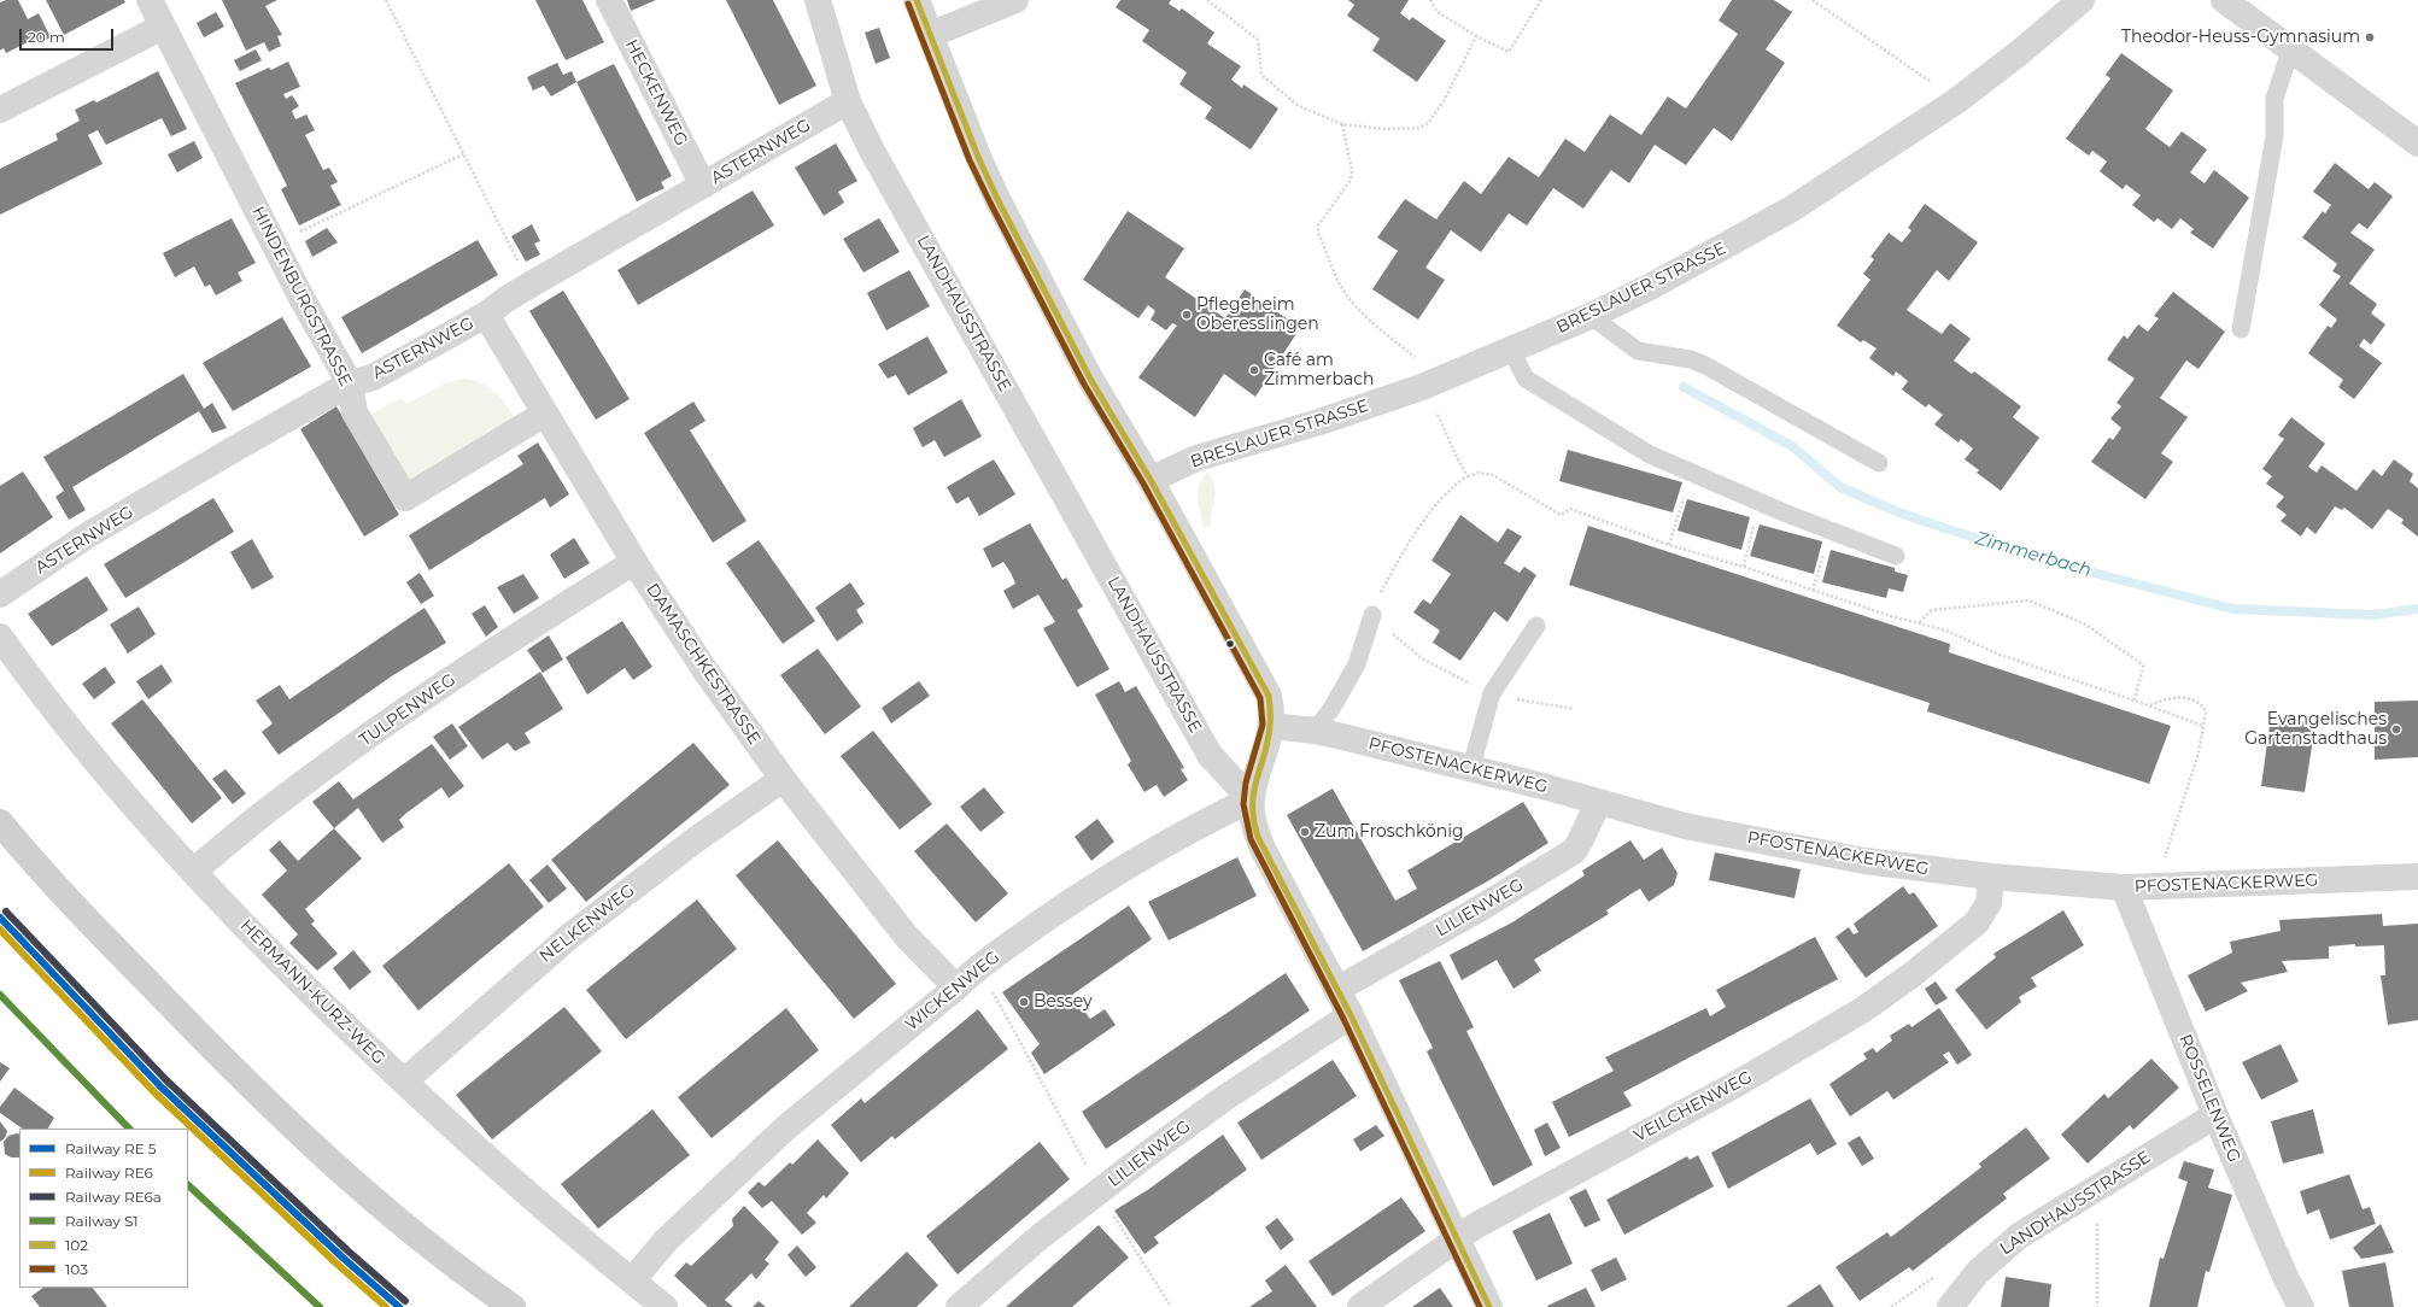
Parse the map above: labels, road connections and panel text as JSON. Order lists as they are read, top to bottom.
{
  "streets": {
    "street": [
      "HECKENWEG",
      "ASTERNWEG",
      "BRESLAUER STRASSE",
      "HINDENBURGSTRASSE",
      "LANDHAUSSTRASSE",
      "DAMASCHKESTRASSE",
      "TULPENWEG",
      "PFOSTENACKERWEG",
      "LILIENWEG",
      "NELKENWEG",
      "WICKENWEG",
      "HERMANN-KURZ-WEG",
      "ROSSELENWEG",
      "VEILCHENWEG"
    ]
  },
  "crossings": [
    ["HECKENWEG", "ASTERNWEG"],
    ["ASTERNWEG", "HINDENBURGSTRASSE"],
    ["ASTERNWEG", "LANDHAUSSTRASSE"],
    ["ASTERNWEG", "DAMASCHKESTRASSE"],
    ["HINDENBURGSTRASSE", "DAMASCHKESTRASSE"],
    ["LANDHAUSSTRASSE", "WICKENWEG"],
    ["LANDHAUSSTRASSE", "ROSSELENWEG"],
    ["DAMASCHKESTRASSE", "TULPENWEG"],
    ["DAMASCHKESTRASSE", "NELKENWEG"],
    ["DAMASCHKESTRASSE", "WICKENWEG"],
    ["TULPENWEG", "HERMANN-KURZ-WEG"],
    ["PFOSTENACKERWEG", "LILIENWEG"],
    ["PFOSTENACKERWEG", "ROSSELENWEG"],
    ["PFOSTENACKERWEG", "VEILCHENWEG"],
    ["NELKENWEG", "HERMANN-KURZ-WEG"],
    ["WICKENWEG", "HERMANN-KURZ-WEG"]
  ],
  "water": ["Zimmerbach"],
  "places": [
    "Theodor-Heuss-Gymnasium",
    "Pflegeheim Oberesslingen",
    "Café am Zimmerbach",
    "Evangelisches Gartenstadthaus",
    "Zum Froschkönig",
    "Bessey"
  ],
  "lines": [
    "transit line 102",
    "transit line 103",
    "rail line RE6a",
    "rail line RE6",
    "rail line S1"
  ],
  "legend": [
    "Railway RE 5",
    "Railway RE6",
    "Railway RE6a",
    "Railway S1",
    "102",
    "103"
  ],
  "scale_bar": "20 m"
}
